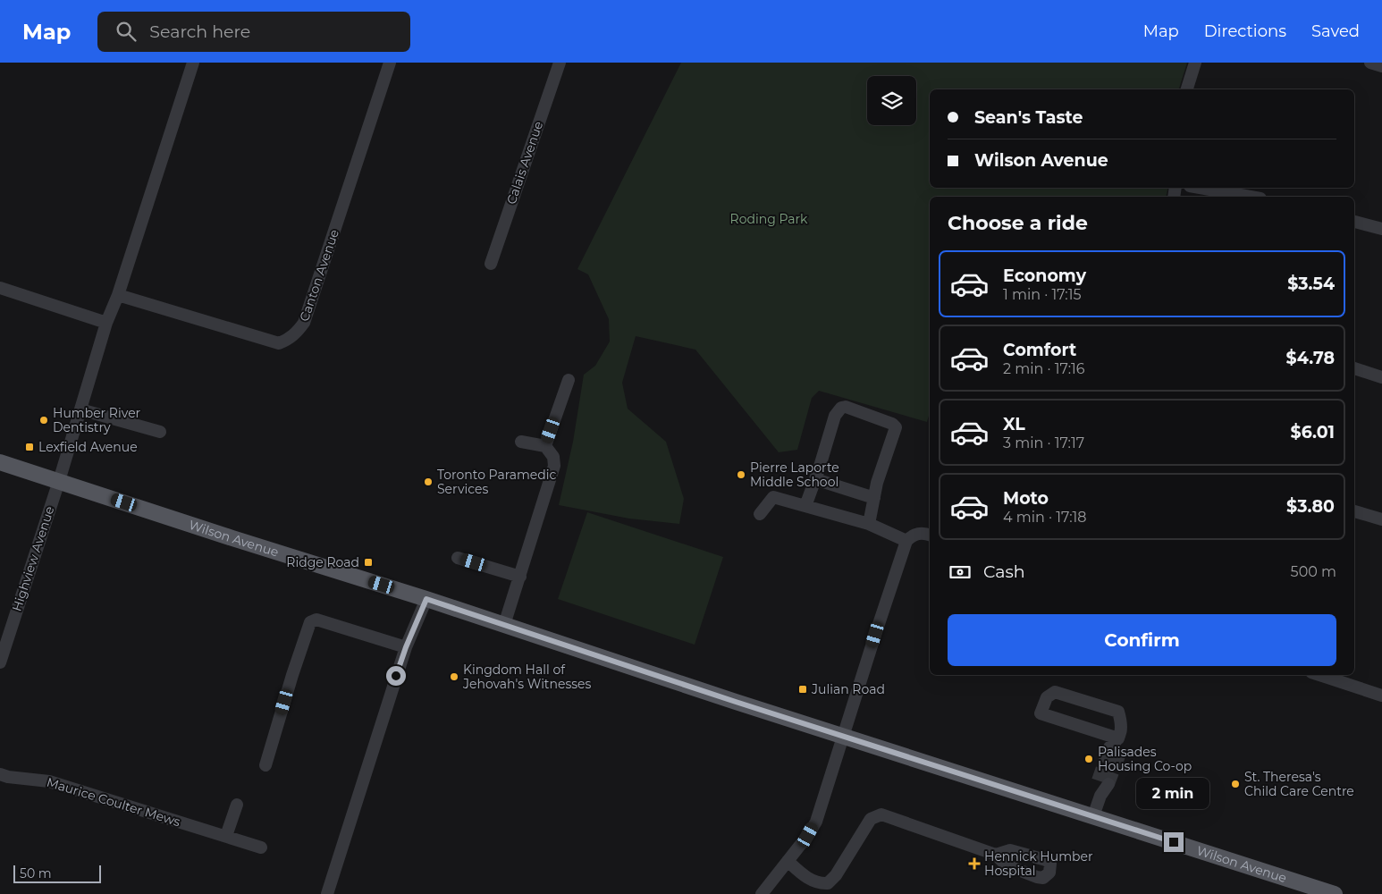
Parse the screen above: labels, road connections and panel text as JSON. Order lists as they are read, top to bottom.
{
  "streets": {
    "main road": ["Wilson Avenue"],
    "street": [
      "Calais Avenue",
      "Canton Avenue",
      "Highview Avenue",
      "Maurice Coulter Mews"
    ]
  },
  "crossings": [
    ["Wilson Avenue", "Highview Avenue"]
  ],
  "parks": ["Roding Park"],
  "places": {
    "other": [
      "Humber River Dentistry",
      "Pierre Laporte Middle School",
      "Toronto Paramedic Services",
      "Kingdom Hall of Jehovah's Witnesses",
      "Palisades Housing Co-op",
      "St. Theresa's Child Care Centre"
    ],
    "transit": ["Lexfield Avenue", "Ridge Road", "Julian Road"],
    "health": ["Hennick Humber Hospital"]
  },
  "scale_bar": "50 m",
  "page": {
    "header": "Map",
    "search": "Search here",
    "nav": ["Map", "Directions", "Saved"],
    "banner": ["Sean's Taste", "Wilson Avenue"],
    "heading": "Choose a ride",
    "list": [
      {
        "name": "Economy",
        "note": "1 min · 17:15",
        "value": "$3.54"
      },
      {
        "name": "Comfort",
        "note": "2 min · 17:16",
        "value": "$4.78"
      },
      {
        "name": "XL",
        "note": "3 min · 17:17",
        "value": "$6.01"
      },
      {
        "name": "Moto",
        "note": "4 min · 17:18",
        "value": "$3.80"
      }
    ],
    "pay": ["Cash", "500 m"],
    "buttons": "Confirm",
    "bubble": "2 min",
    "scale": "50 m"
  }
}
